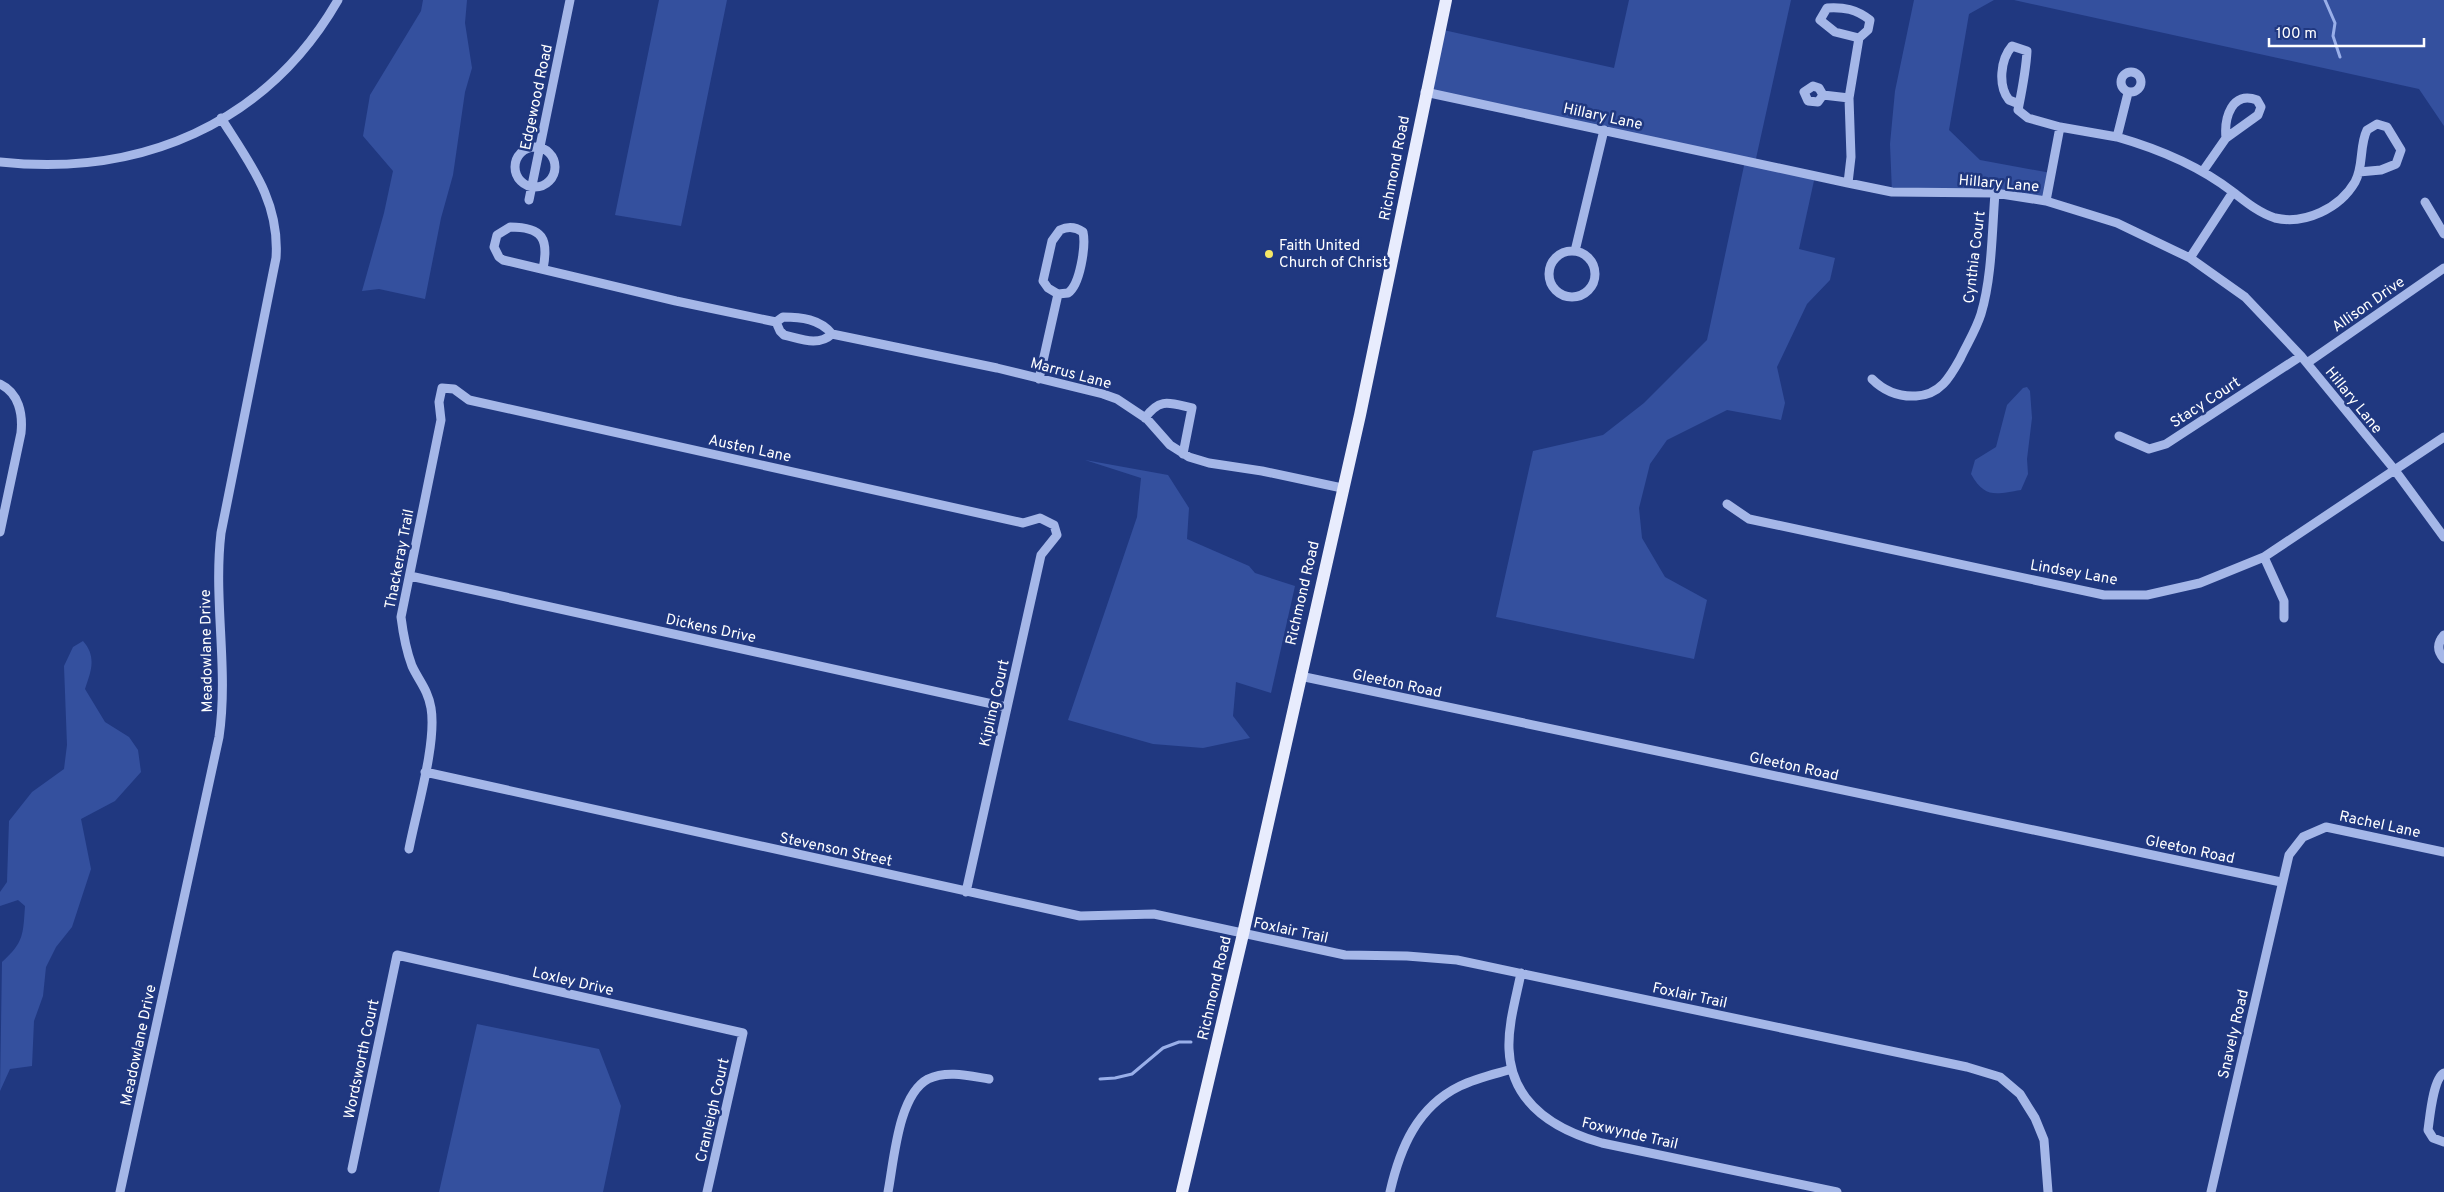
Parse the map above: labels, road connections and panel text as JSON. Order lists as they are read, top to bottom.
{
  "streets": {
    "main road": ["Richmond Road"],
    "street": [
      "Edgewood Road",
      "Hillary Lane",
      "Cynthia Court",
      "Allison Drive",
      "Marrus Lane",
      "Stacy Court",
      "Austen Lane",
      "Thackeray Trail",
      "Lindsey Lane",
      "Dickens Drive",
      "Meadowlane Drive",
      "Gleeton Road",
      "Kipling Court",
      "Rachel Lane",
      "Stevenson Street",
      "Foxlair Trail",
      "Loxley Drive",
      "Snavely Road",
      "Wordsworth Court",
      "Cranleigh Court",
      "Foxwynde Trail"
    ]
  },
  "crossings": [
    ["Hillary Lane", "Richmond Road"],
    ["Hillary Lane", "Cynthia Court"],
    ["Hillary Lane", "Allison Drive"],
    ["Hillary Lane", "Stacy Court"],
    ["Hillary Lane", "Lindsey Lane"],
    ["Richmond Road", "Marrus Lane"],
    ["Richmond Road", "Gleeton Road"],
    ["Richmond Road", "Stevenson Street"],
    ["Richmond Road", "Foxlair Trail"],
    ["Allison Drive", "Stacy Court"],
    ["Austen Lane", "Thackeray Trail"],
    ["Austen Lane", "Kipling Court"],
    ["Thackeray Trail", "Dickens Drive"],
    ["Thackeray Trail", "Stevenson Street"],
    ["Dickens Drive", "Kipling Court"],
    ["Gleeton Road", "Rachel Lane"],
    ["Gleeton Road", "Snavely Road"],
    ["Kipling Court", "Stevenson Street"],
    ["Rachel Lane", "Snavely Road"],
    ["Stevenson Street", "Foxlair Trail"],
    ["Foxlair Trail", "Foxwynde Trail"],
    ["Loxley Drive", "Wordsworth Court"],
    ["Loxley Drive", "Cranleigh Court"]
  ],
  "places": ["Faith United Church of Christ"],
  "scale_bar": "100 m"
}
